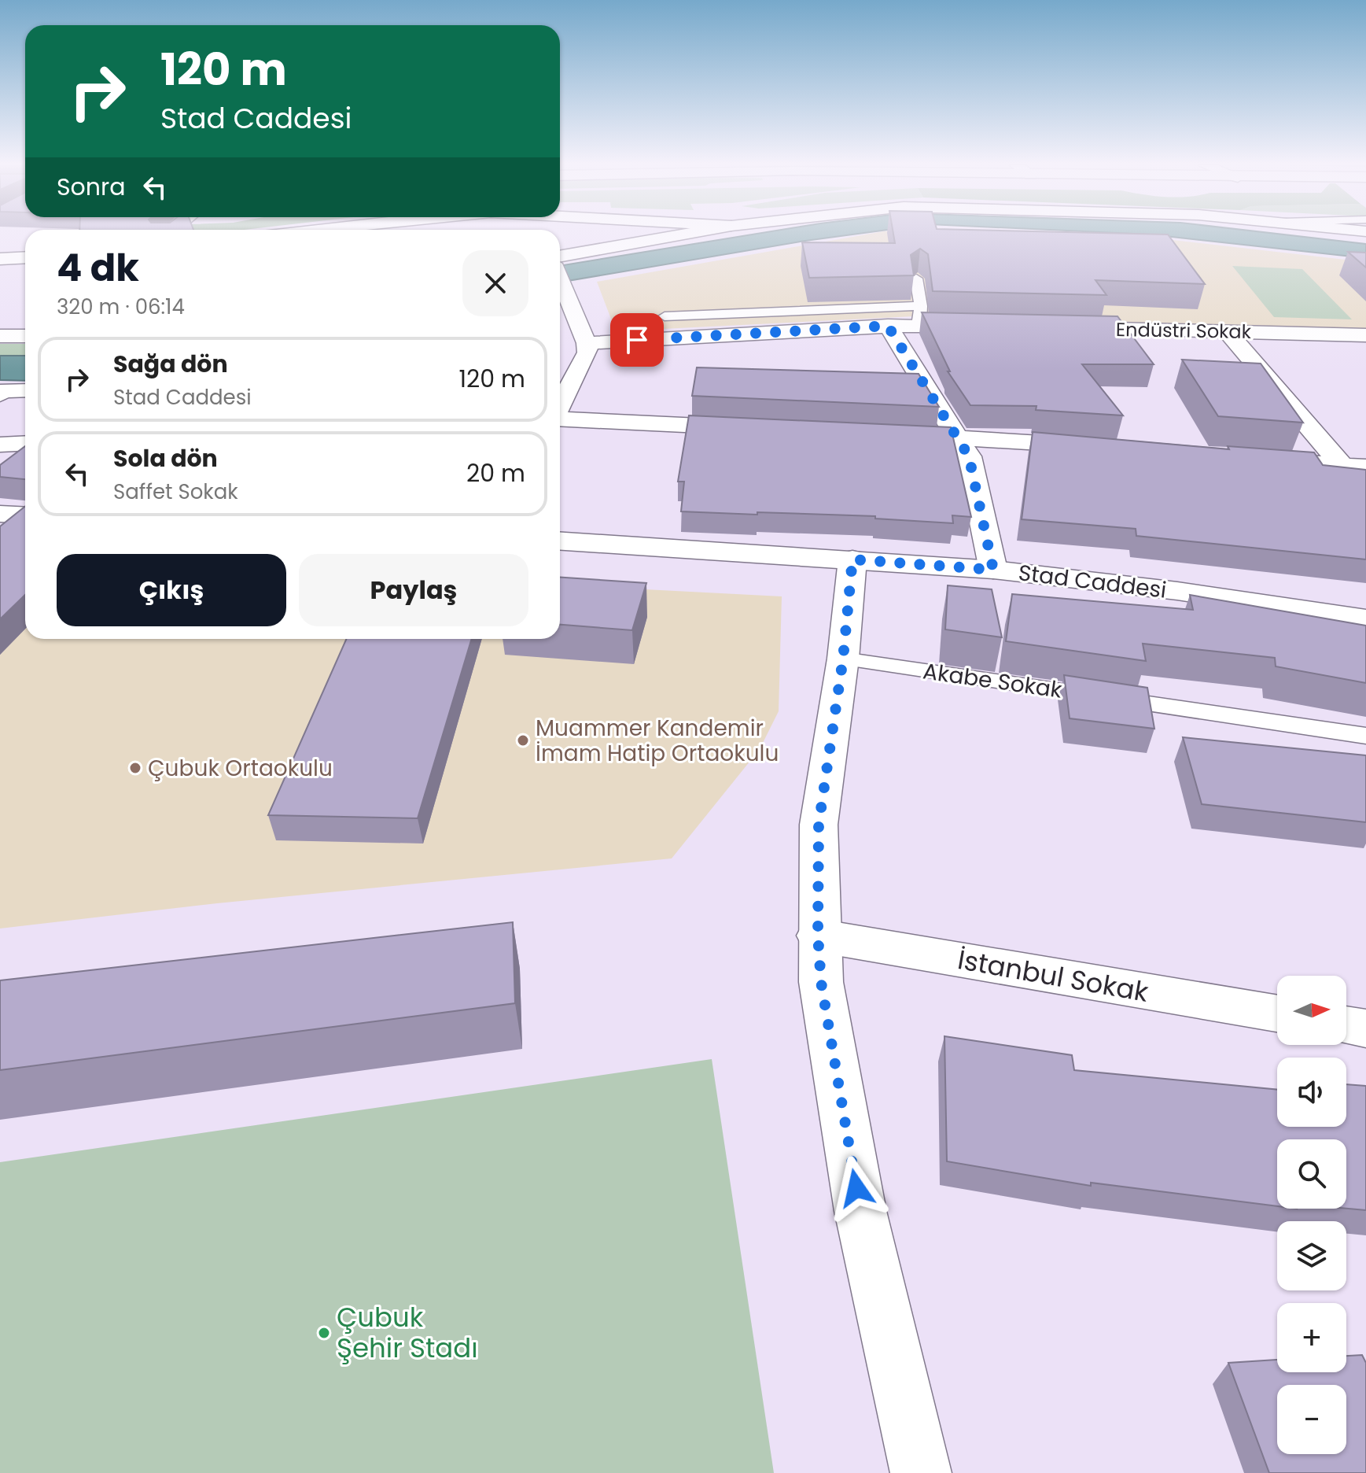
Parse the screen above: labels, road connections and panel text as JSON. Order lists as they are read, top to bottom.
{
  "streets": {
    "street": ["Endüstri Sokak", "Stad Caddesi", "İstanbul Sokak"],
    "lane": ["Akabe Sokak"]
  },
  "places": ["Muammer Kandemir İmam Hatip Ortaokulu", "Çubuk Ortaokulu", "Çubuk Şehir Stadı"],
  "north": "right",
  "page": {
    "turn": ["120 m", "Stad Caddesi"],
    "then": "Sonra",
    "heading": ["4 dk", "320 m · 06:14"],
    "list": [
      {
        "name": "Sağa dön",
        "note": "Stad Caddesi",
        "value": "120 m"
      },
      {
        "name": "Sola dön",
        "note": "Saffet Sokak",
        "value": "20 m"
      }
    ],
    "buttons": ["Çıkış", "Paylaş"],
    "map_buttons": ["+", "−"]
  }
}
